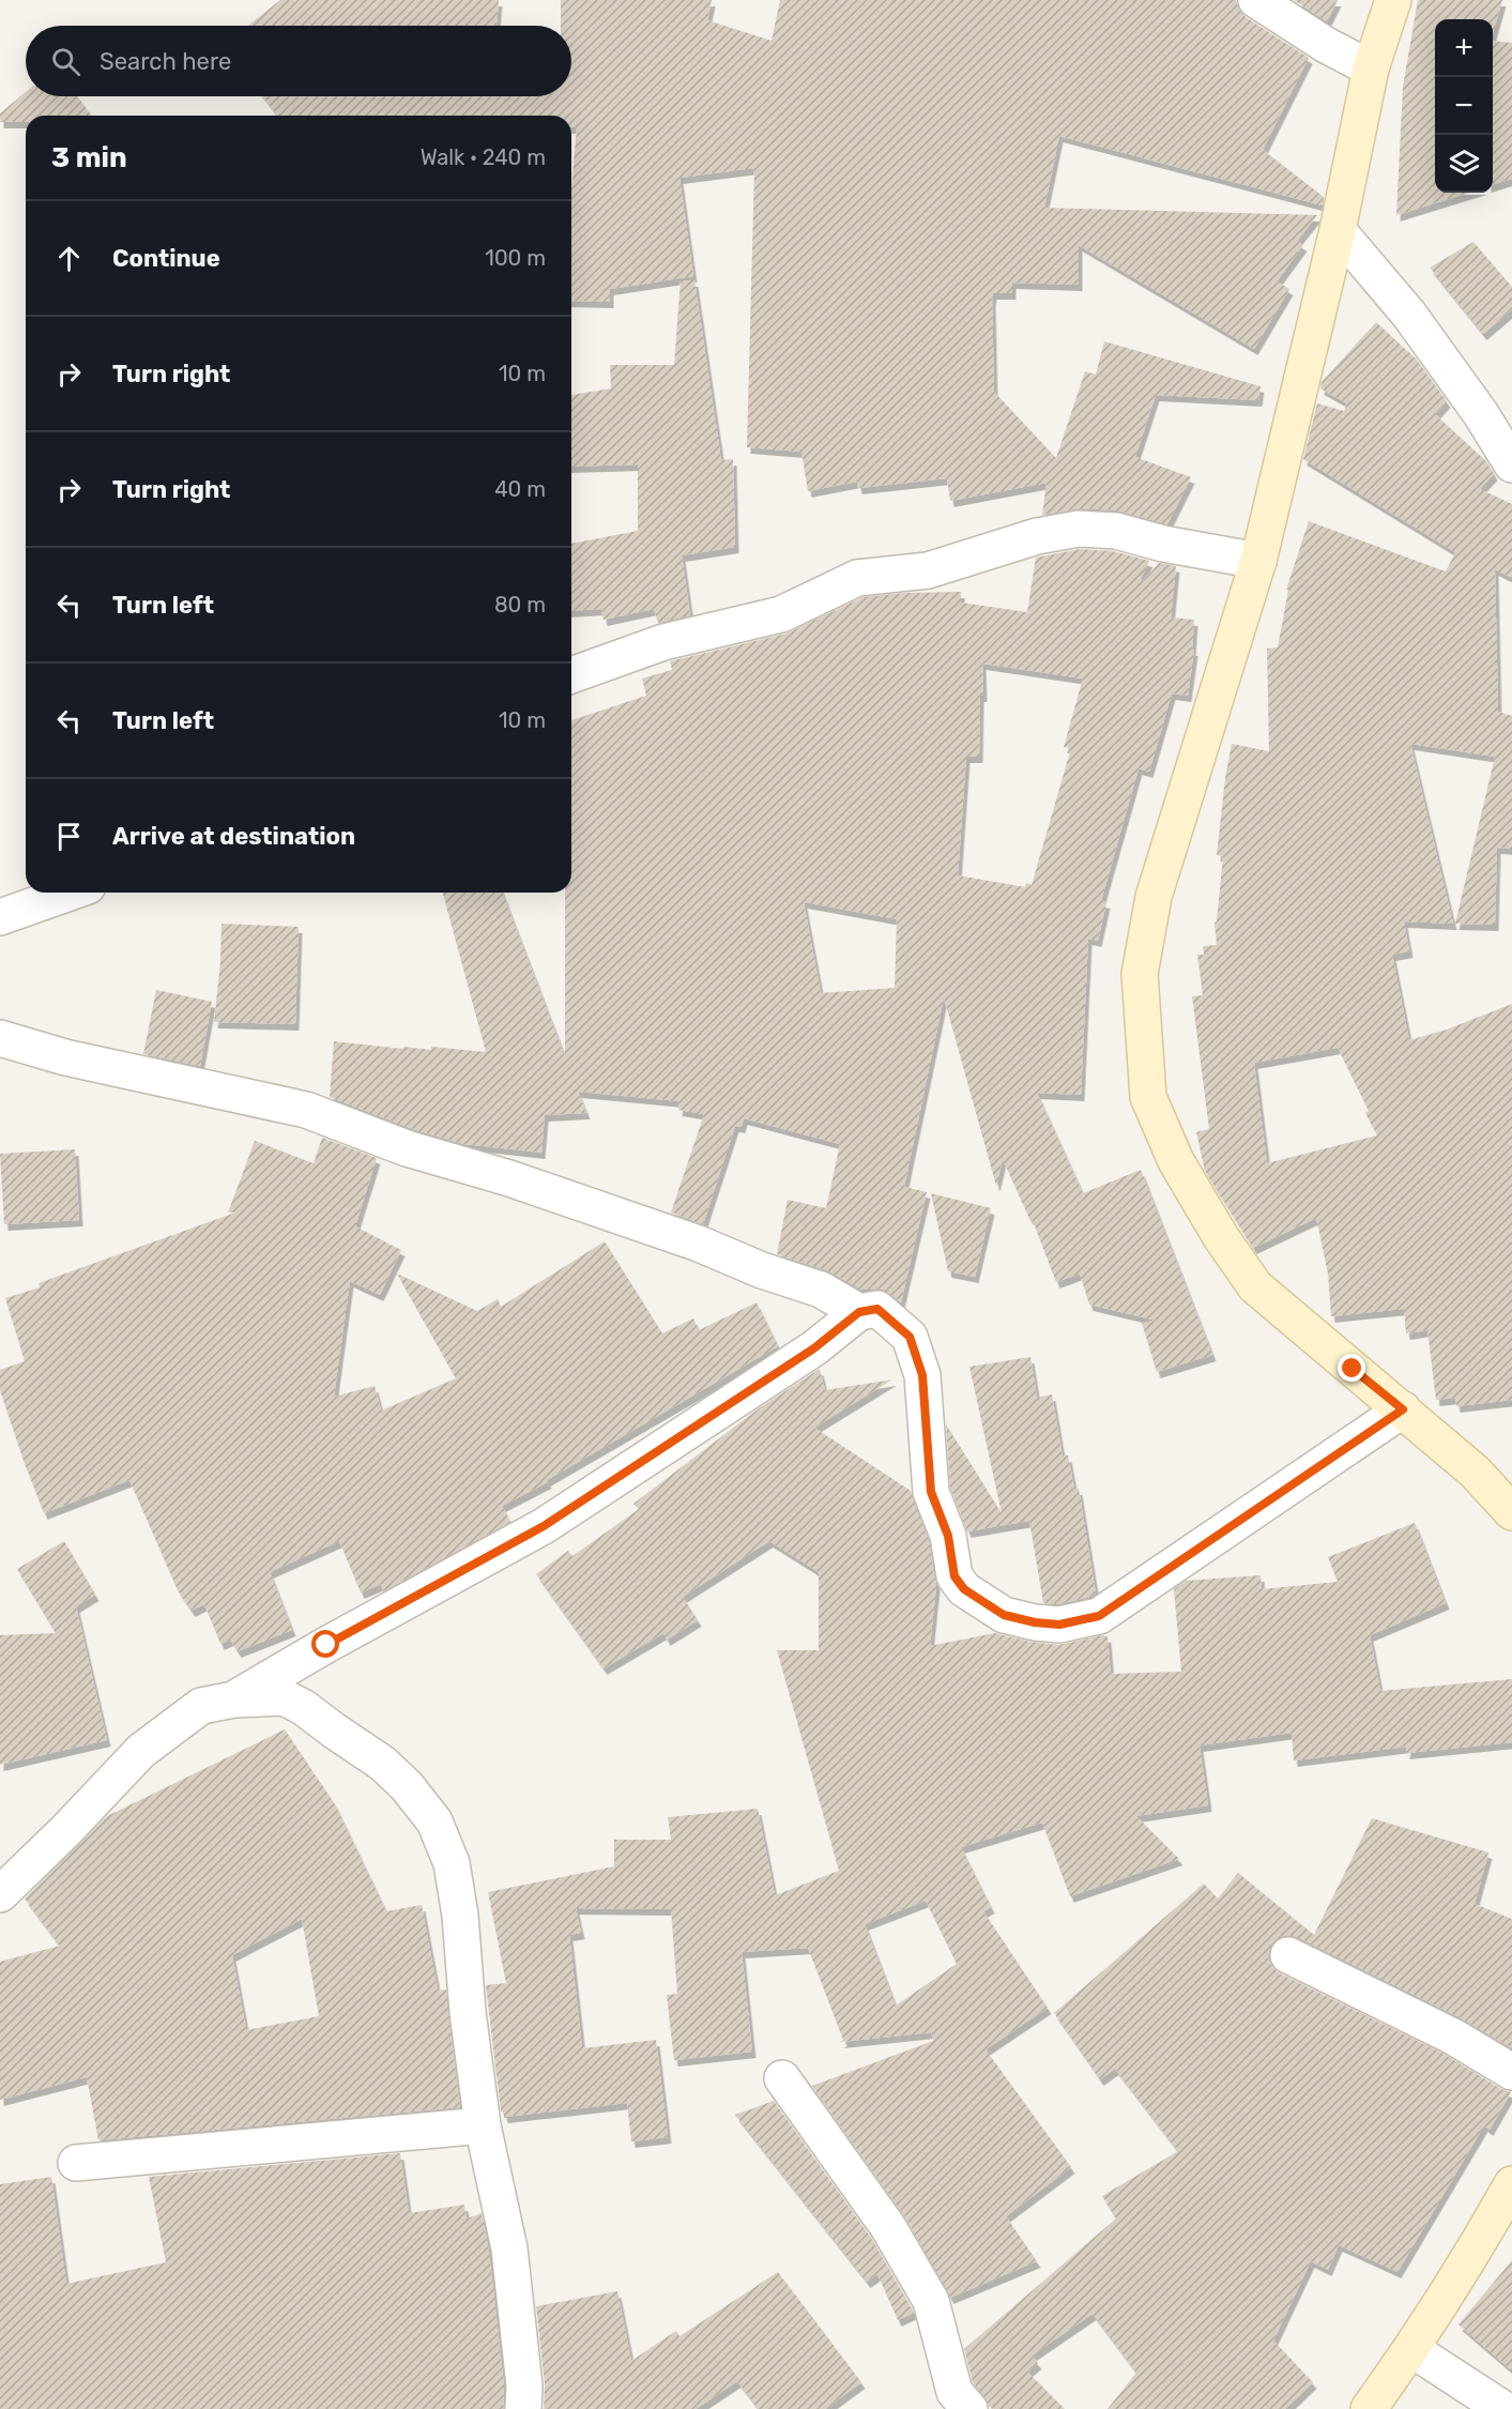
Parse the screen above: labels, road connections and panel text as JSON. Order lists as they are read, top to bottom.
{
  "page": {
    "map_buttons": ["+", "−"],
    "search": "Search here",
    "heading": ["3 min", "Walk · 240 m"],
    "list": [
      ["Continue", "100 m"],
      ["Turn right", "10 m"],
      ["Turn right", "40 m"],
      ["Turn left", "80 m"],
      ["Turn left", "10 m"],
      "Arrive at destination"
    ]
  }
}
